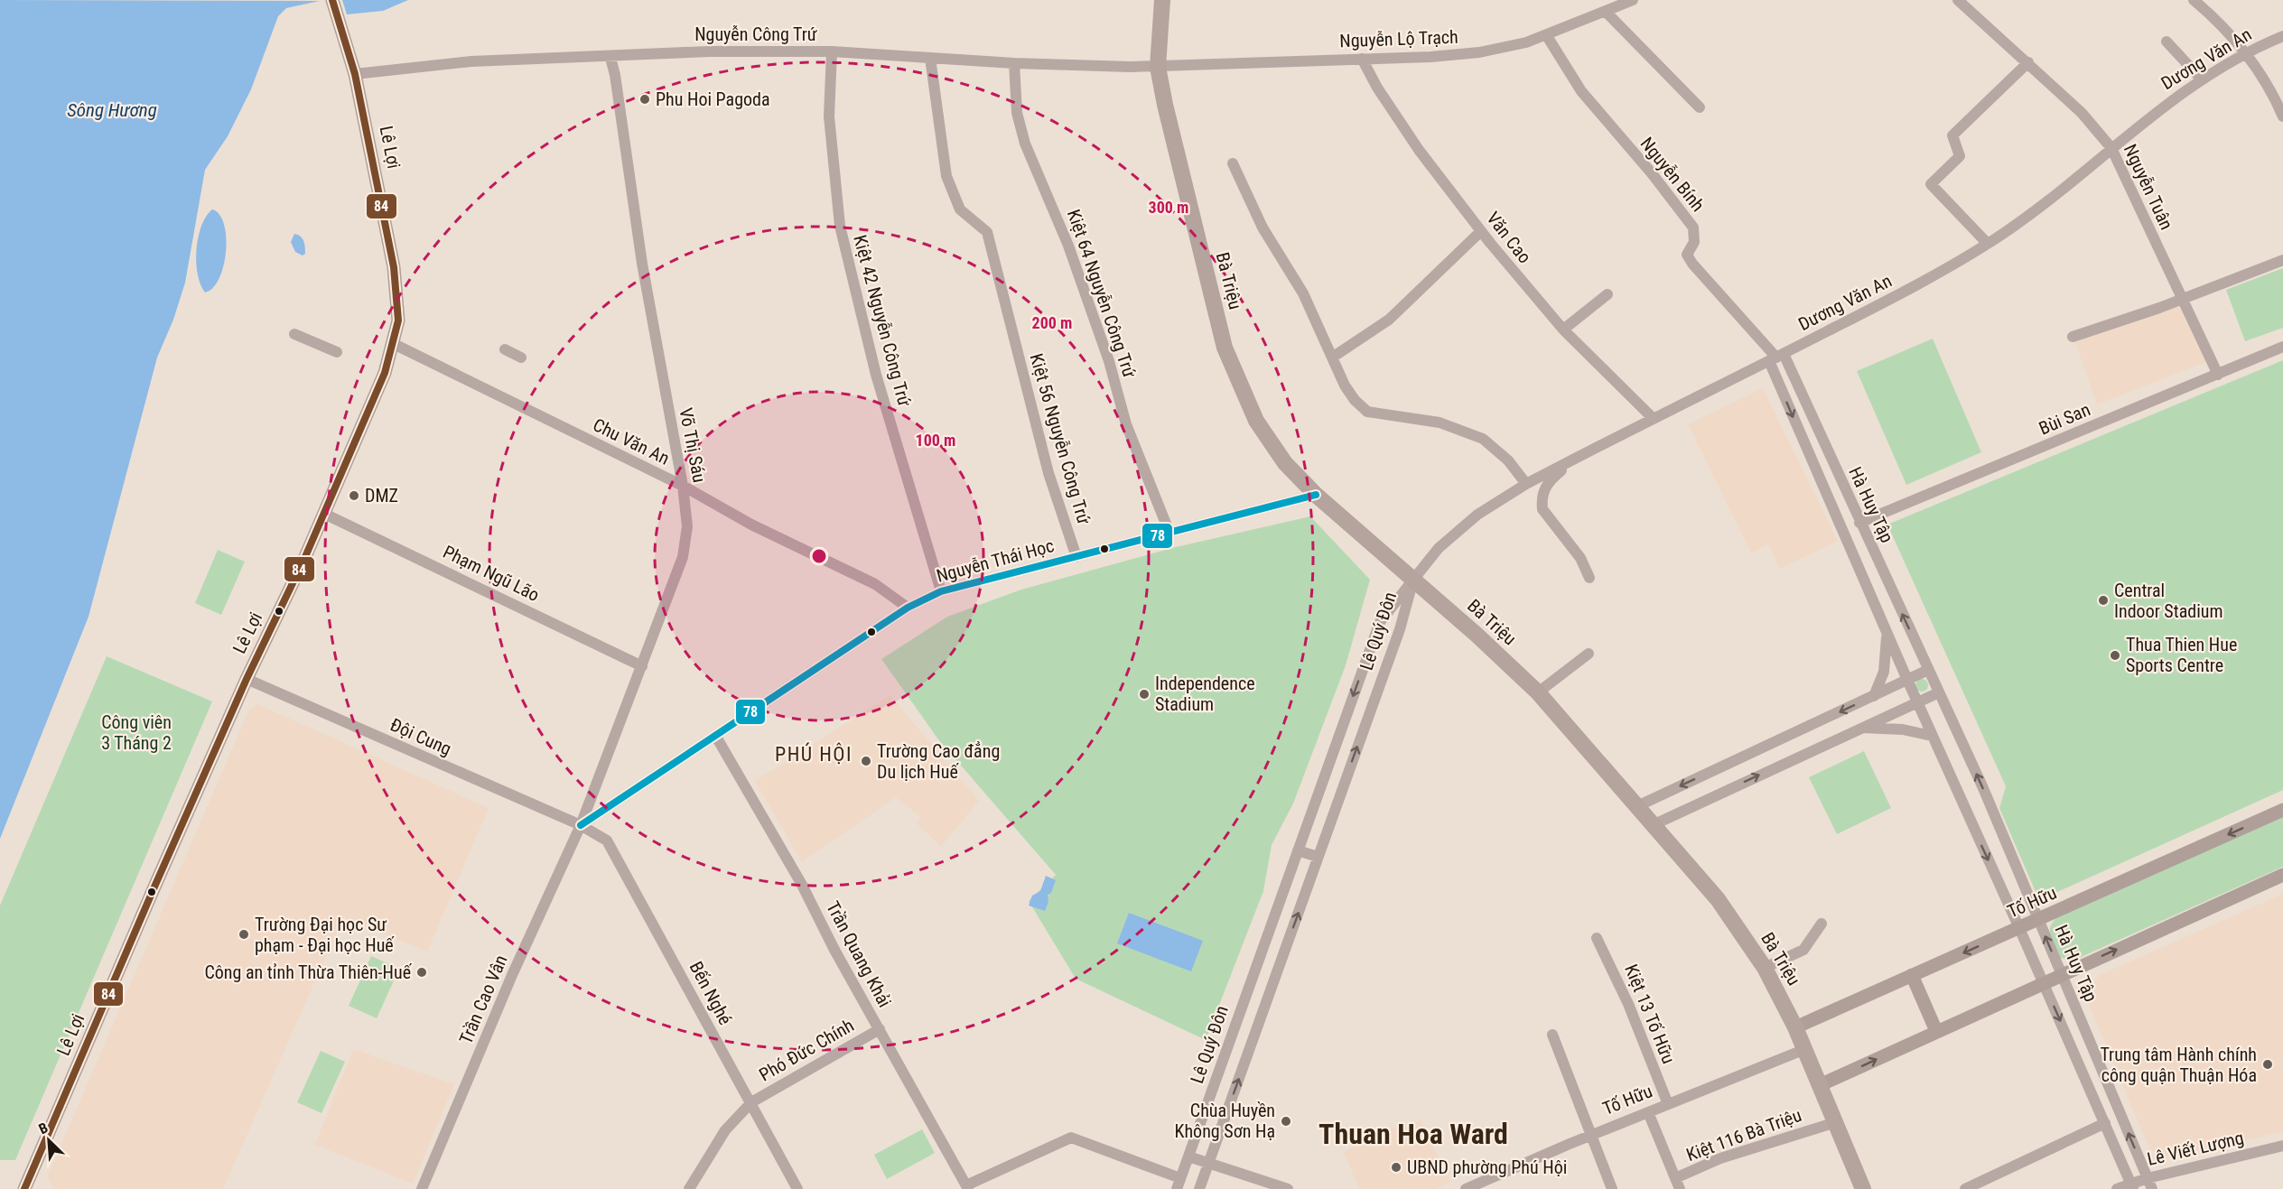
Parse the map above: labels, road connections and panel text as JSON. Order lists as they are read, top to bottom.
{
  "streets": {
    "highway": ["Bà Triệu"],
    "main road": ["Lê Lợi", "Tố Hữu"],
    "street": [
      "Nguyễn Công Trứ",
      "Nguyễn Lộ Trạch",
      "Dương Văn An",
      "Nguyễn Bính",
      "Nguyễn Tuân",
      "Văn Cao",
      "Kiệt 64 Nguyễn Công Trứ",
      "Kiệt 42 Nguyễn Công Trứ",
      "Bùi San",
      "Kiệt 56 Nguyễn Công Trứ",
      "Chu Văn An",
      "Võ Thị Sáu",
      "Hà Huy Tập",
      "Nguyễn Thái Học",
      "Phạm Ngũ Lão",
      "Lê Quý Đôn",
      "Đội Cung",
      "Trần Quang Khải",
      "Bến Nghé",
      "Trần Cao Vân",
      "Kiệt 13 Tố Hữu",
      "Phó Đức Chính",
      "Kiệt 116 Bà Triệu",
      "Lê Viết Lượng"
    ]
  },
  "crossings": [
    ["Nguyễn Công Trứ", "Nguyễn Lộ Trạch"],
    ["Nguyễn Công Trứ", "Lê Lợi"],
    ["Nguyễn Công Trứ", "Bà Triệu"],
    ["Nguyễn Công Trứ", "Kiệt 64 Nguyễn Công Trứ"],
    ["Nguyễn Công Trứ", "Kiệt 42 Nguyễn Công Trứ"],
    ["Nguyễn Công Trứ", "Kiệt 56 Nguyễn Công Trứ"],
    ["Nguyễn Công Trứ", "Võ Thị Sáu"],
    ["Nguyễn Lộ Trạch", "Nguyễn Bính"],
    ["Nguyễn Lộ Trạch", "Văn Cao"],
    ["Nguyễn Lộ Trạch", "Bà Triệu"],
    ["Dương Văn An", "Nguyễn Bính"],
    ["Dương Văn An", "Nguyễn Tuân"],
    ["Dương Văn An", "Văn Cao"],
    ["Dương Văn An", "Bà Triệu"],
    ["Dương Văn An", "Hà Huy Tập"],
    ["Dương Văn An", "Lê Quý Đôn"],
    ["Lê Lợi", "Chu Văn An"],
    ["Lê Lợi", "Phạm Ngũ Lão"],
    ["Lê Lợi", "Đội Cung"],
    ["Nguyễn Bính", "Hà Huy Tập"],
    ["Nguyễn Tuân", "Bùi San"],
    ["Bà Triệu", "Nguyễn Thái Học"],
    ["Bà Triệu", "Lê Quý Đôn"],
    ["Bà Triệu", "Tố Hữu"],
    ["Bà Triệu", "Kiệt 116 Bà Triệu"],
    ["Kiệt 64 Nguyễn Công Trứ", "Nguyễn Thái Học"],
    ["Kiệt 42 Nguyễn Công Trứ", "Nguyễn Thái Học"],
    ["Bùi San", "Hà Huy Tập"],
    ["Kiệt 56 Nguyễn Công Trứ", "Nguyễn Thái Học"],
    ["Chu Văn An", "Võ Thị Sáu"],
    ["Chu Văn An", "Nguyễn Thái Học"],
    ["Võ Thị Sáu", "Nguyễn Thái Học"],
    ["Võ Thị Sáu", "Phạm Ngũ Lão"],
    ["Võ Thị Sáu", "Đội Cung"],
    ["Võ Thị Sáu", "Bến Nghé"],
    ["Võ Thị Sáu", "Trần Cao Vân"],
    ["Hà Huy Tập", "Tố Hữu"],
    ["Hà Huy Tập", "Lê Viết Lượng"],
    ["Nguyễn Thái Học", "Đội Cung"],
    ["Nguyễn Thái Học", "Trần Quang Khải"],
    ["Nguyễn Thái Học", "Bến Nghé"],
    ["Nguyễn Thái Học", "Trần Cao Vân"],
    ["Đội Cung", "Bến Nghé"],
    ["Đội Cung", "Trần Cao Vân"],
    ["Tố Hữu", "Kiệt 13 Tố Hữu"],
    ["Trần Quang Khải", "Phó Đức Chính"],
    ["Bến Nghé", "Trần Cao Vân"],
    ["Bến Nghé", "Phó Đức Chính"]
  ],
  "districts": ["PHÚ HỘI", "Thuan Hoa Ward"],
  "water": ["Sông Hương"],
  "parks": ["Công viên 3 Tháng 2"],
  "places": [
    "Phu Hoi Pagoda",
    "DMZ",
    "Central Indoor Stadium",
    "Thua Thien Hue Sports Centre",
    "Independence Stadium",
    "Trường Cao đẳng Du lịch Huế",
    "Trường Đại học Sư phạm - Đại học Huế",
    "Công an tỉnh Thừa Thiên-Huế",
    "Trung tâm Hành chính công quận Thuận Hóa",
    "Chùa Huyền Không Sơn Hạ",
    "UBND phường Phú Hội"
  ],
  "lines": ["transit line 84", "transit line 78"],
  "north": "top left",
  "rings": ["300 m", "200 m", "100 m"]
}
